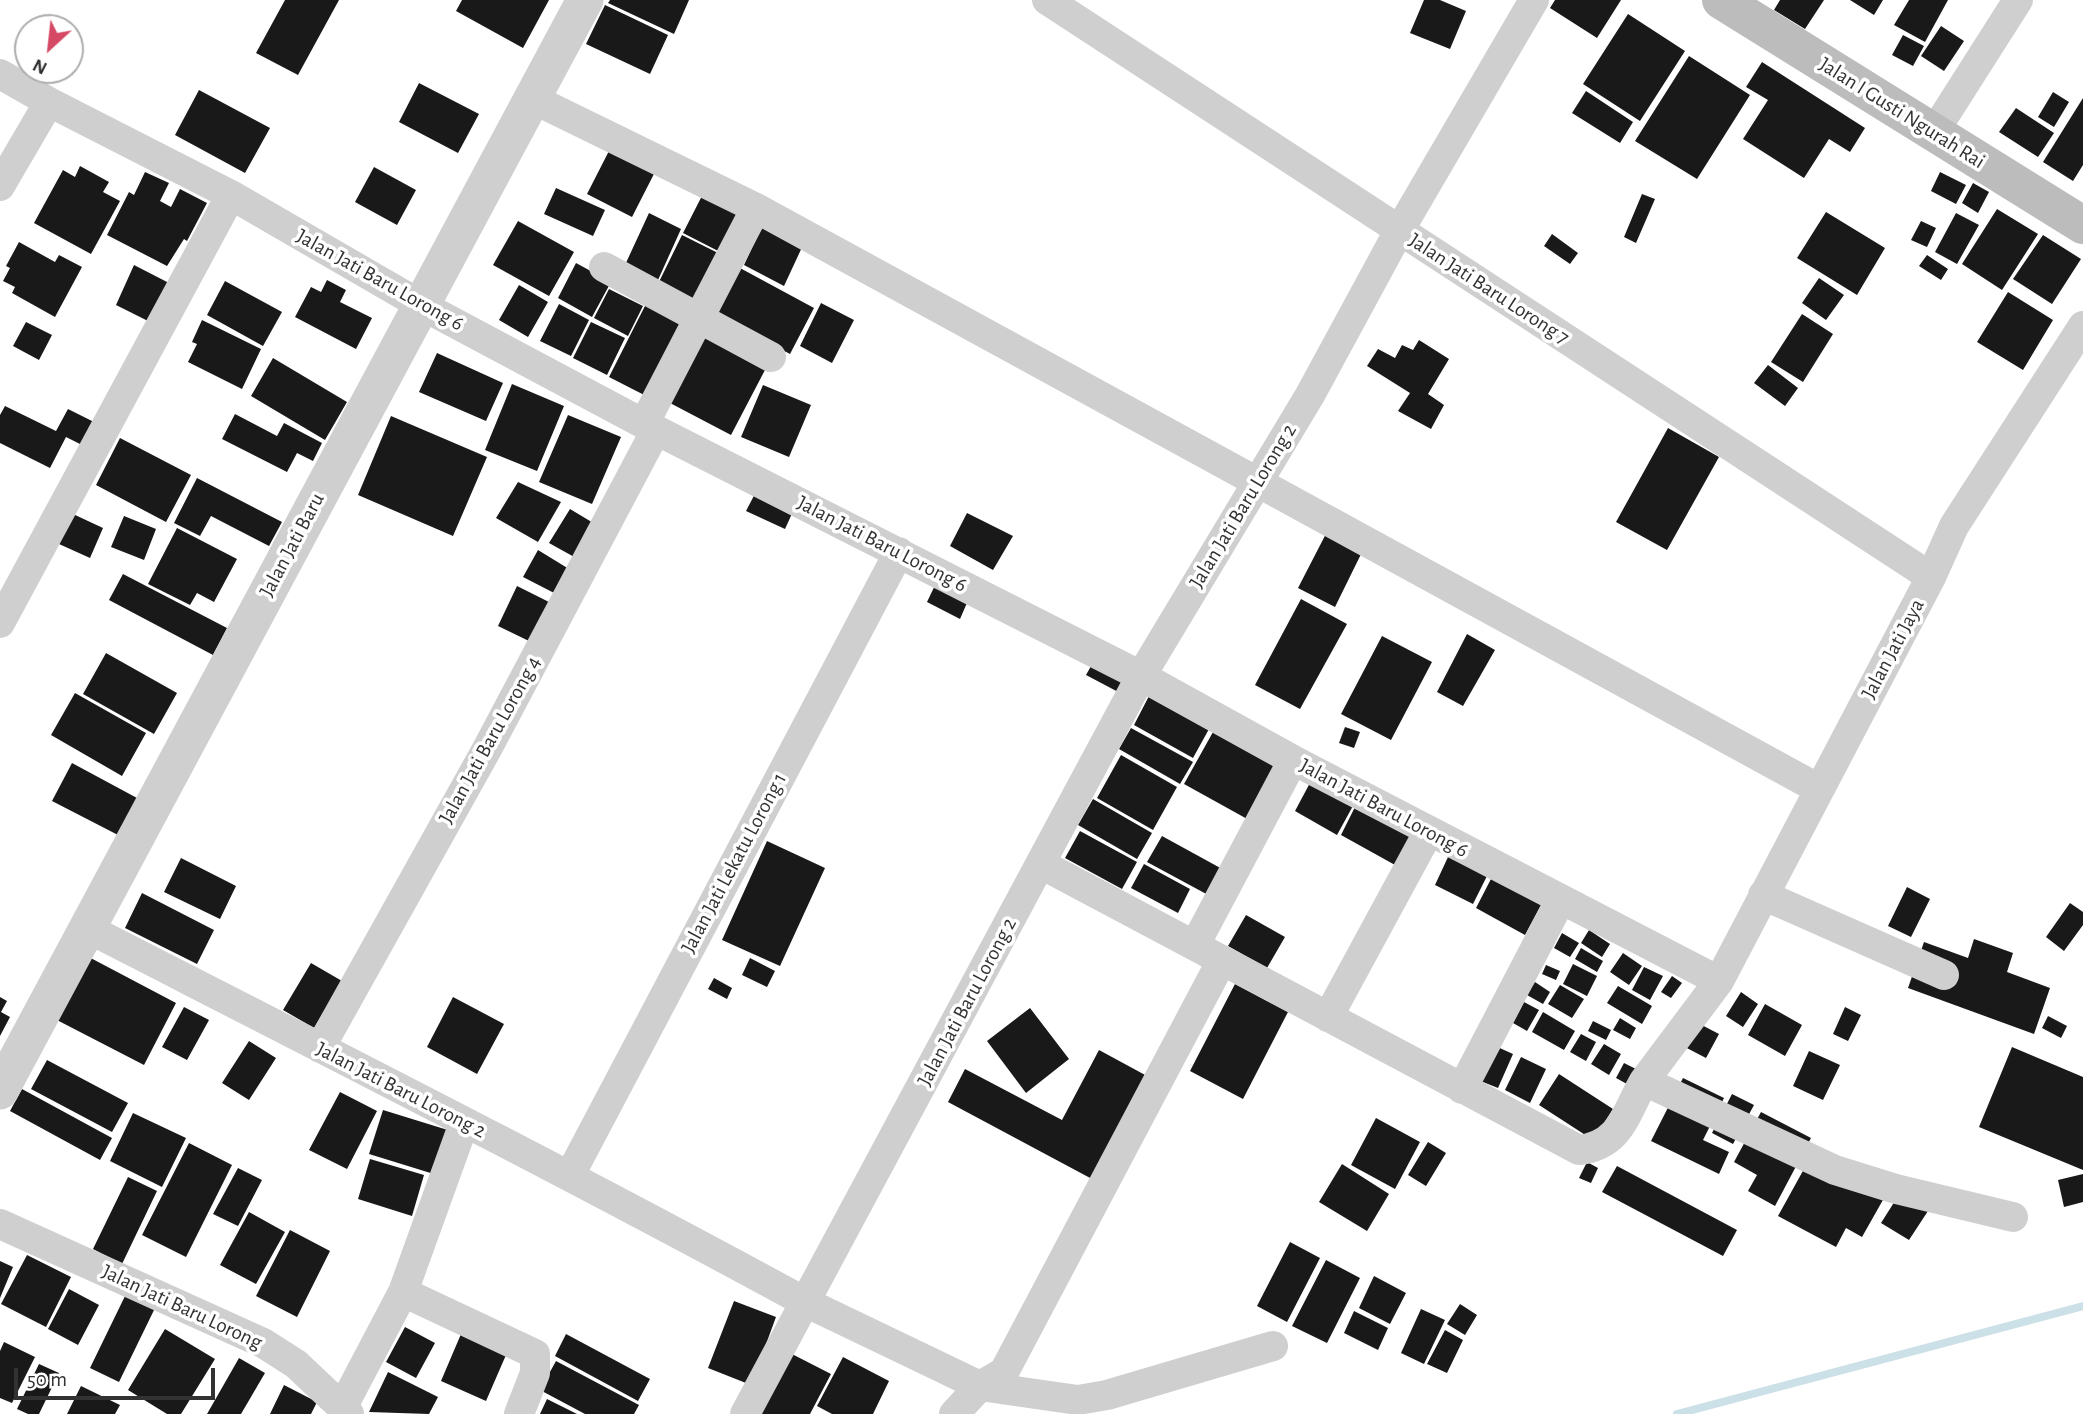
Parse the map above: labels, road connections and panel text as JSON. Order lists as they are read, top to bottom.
{
  "streets": {
    "main road": ["Jalan I Gusti Ngurah Rai"],
    "street": [
      "Jalan Jati Baru Lorong 6",
      "Jalan Jati Baru Lorong 7",
      "Jalan Jati Baru Lorong 2",
      "Jalan Jati Baru",
      "Jalan Jati Jaya",
      "Jalan Jati Baru Lorong 4",
      "Jalan Jati Lekatu Lorong 1",
      "Jalan Jati Baru Lorong"
    ]
  },
  "crossings": [
    ["Jalan Jati Baru Lorong 6", "Jalan Jati Baru Lorong 2"],
    ["Jalan Jati Baru Lorong 6", "Jalan Jati Baru"],
    ["Jalan Jati Baru Lorong 6", "Jalan Jati Jaya"],
    ["Jalan Jati Baru Lorong 6", "Jalan Jati Baru Lorong 4"],
    ["Jalan Jati Baru Lorong 6", "Jalan Jati Lekatu Lorong 1"],
    ["Jalan Jati Baru Lorong 7", "Jalan Jati Baru Lorong 2"],
    ["Jalan Jati Baru Lorong 7", "Jalan Jati Jaya"],
    ["Jalan Jati Baru Lorong 2", "Jalan Jati Baru"],
    ["Jalan Jati Baru Lorong 2", "Jalan Jati Jaya"],
    ["Jalan Jati Baru Lorong 2", "Jalan Jati Baru Lorong 4"],
    ["Jalan Jati Baru Lorong 2", "Jalan Jati Lekatu Lorong 1"]
  ],
  "scale_bar": "50 m",
  "north": "bottom left"
}
